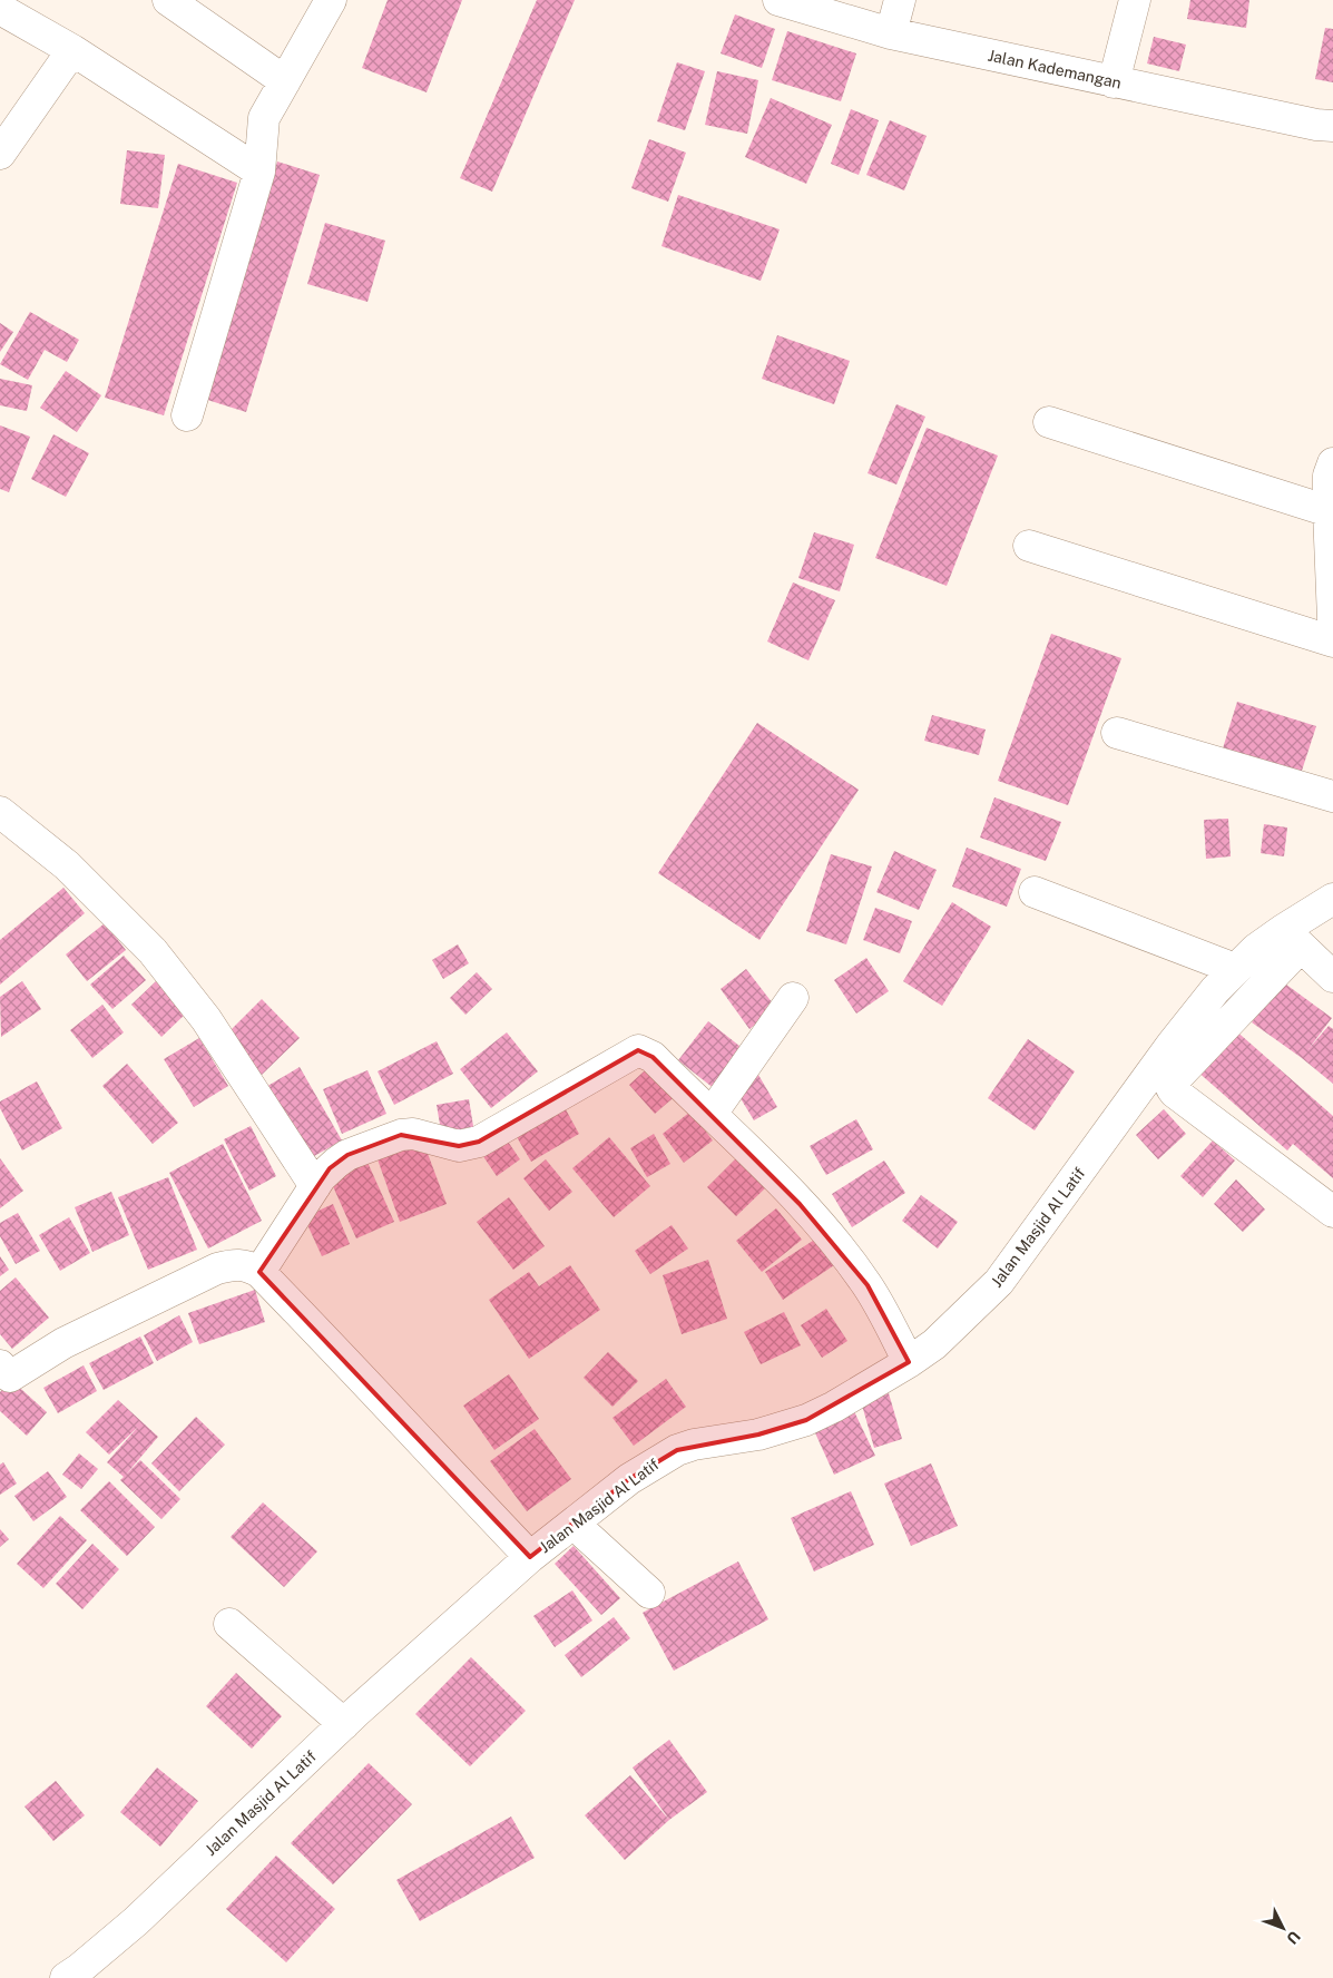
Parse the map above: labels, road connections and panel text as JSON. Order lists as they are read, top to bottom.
{
  "streets": {
    "street": ["Jalan Kademangan", "Jalan Masjid Al Latif"]
  },
  "north": "bottom right"
}
